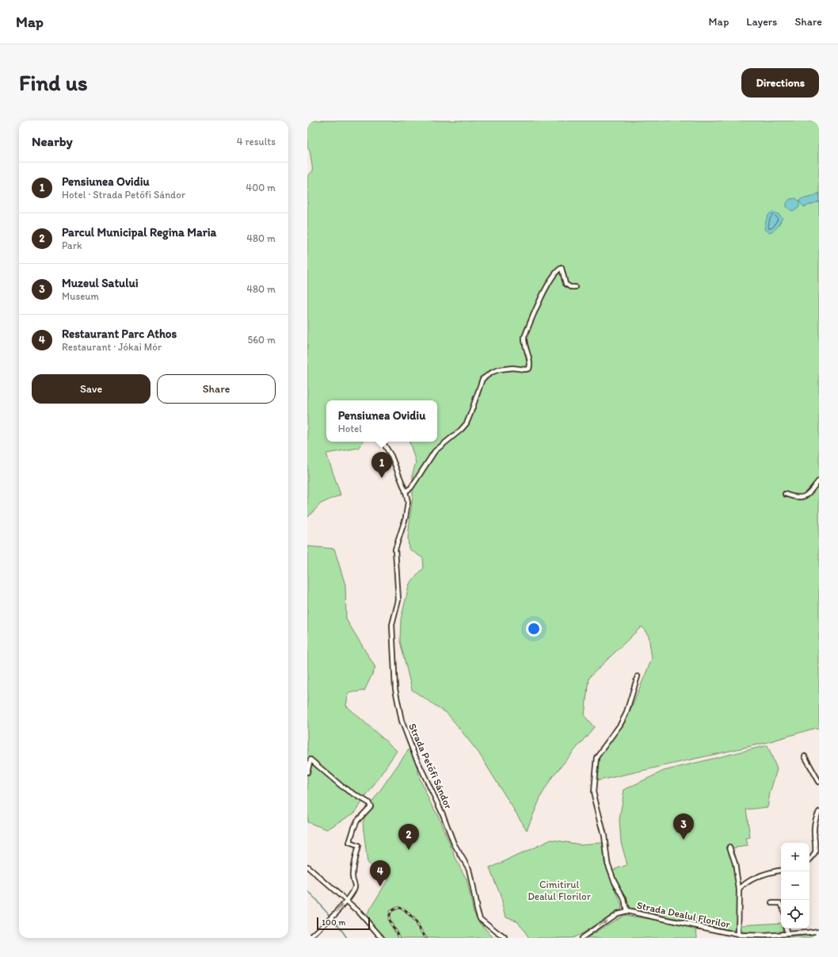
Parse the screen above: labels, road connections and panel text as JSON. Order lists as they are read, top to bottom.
{
  "streets": {
    "street": ["Strada Petőfi Sándor", "Strada Dealul Florilor"]
  },
  "parks": ["Cimitirul Dealul Florilor"],
  "scale_bar": "100 m",
  "page": {
    "header": "Map",
    "nav": ["Map", "Layers", "Share"],
    "buttons": [
      "Directions",
      ["Save", "Share"]
    ],
    "title": "Find us",
    "heading": ["Nearby", "4 results"],
    "list": [
      {
        "mark": "1",
        "name": "Pensiunea Ovidiu",
        "note": "Hotel · Strada Petőfi Sándor",
        "value": "400 m"
      },
      {
        "mark": "2",
        "name": "Parcul Municipal Regina Maria",
        "note": "Park",
        "value": "480 m"
      },
      {
        "mark": "3",
        "name": "Muzeul Satului",
        "note": "Museum",
        "value": "480 m"
      },
      {
        "mark": "4",
        "name": "Restaurant Parc Athos",
        "note": "Restaurant · Jókai Mór",
        "value": "560 m"
      }
    ],
    "popup": ["Pensiunea Ovidiu", "Hotel"],
    "pins": [
      "1",
      "3",
      "2",
      "4"
    ],
    "map_buttons": ["+", "−"],
    "scale": "100 m"
  }
}
